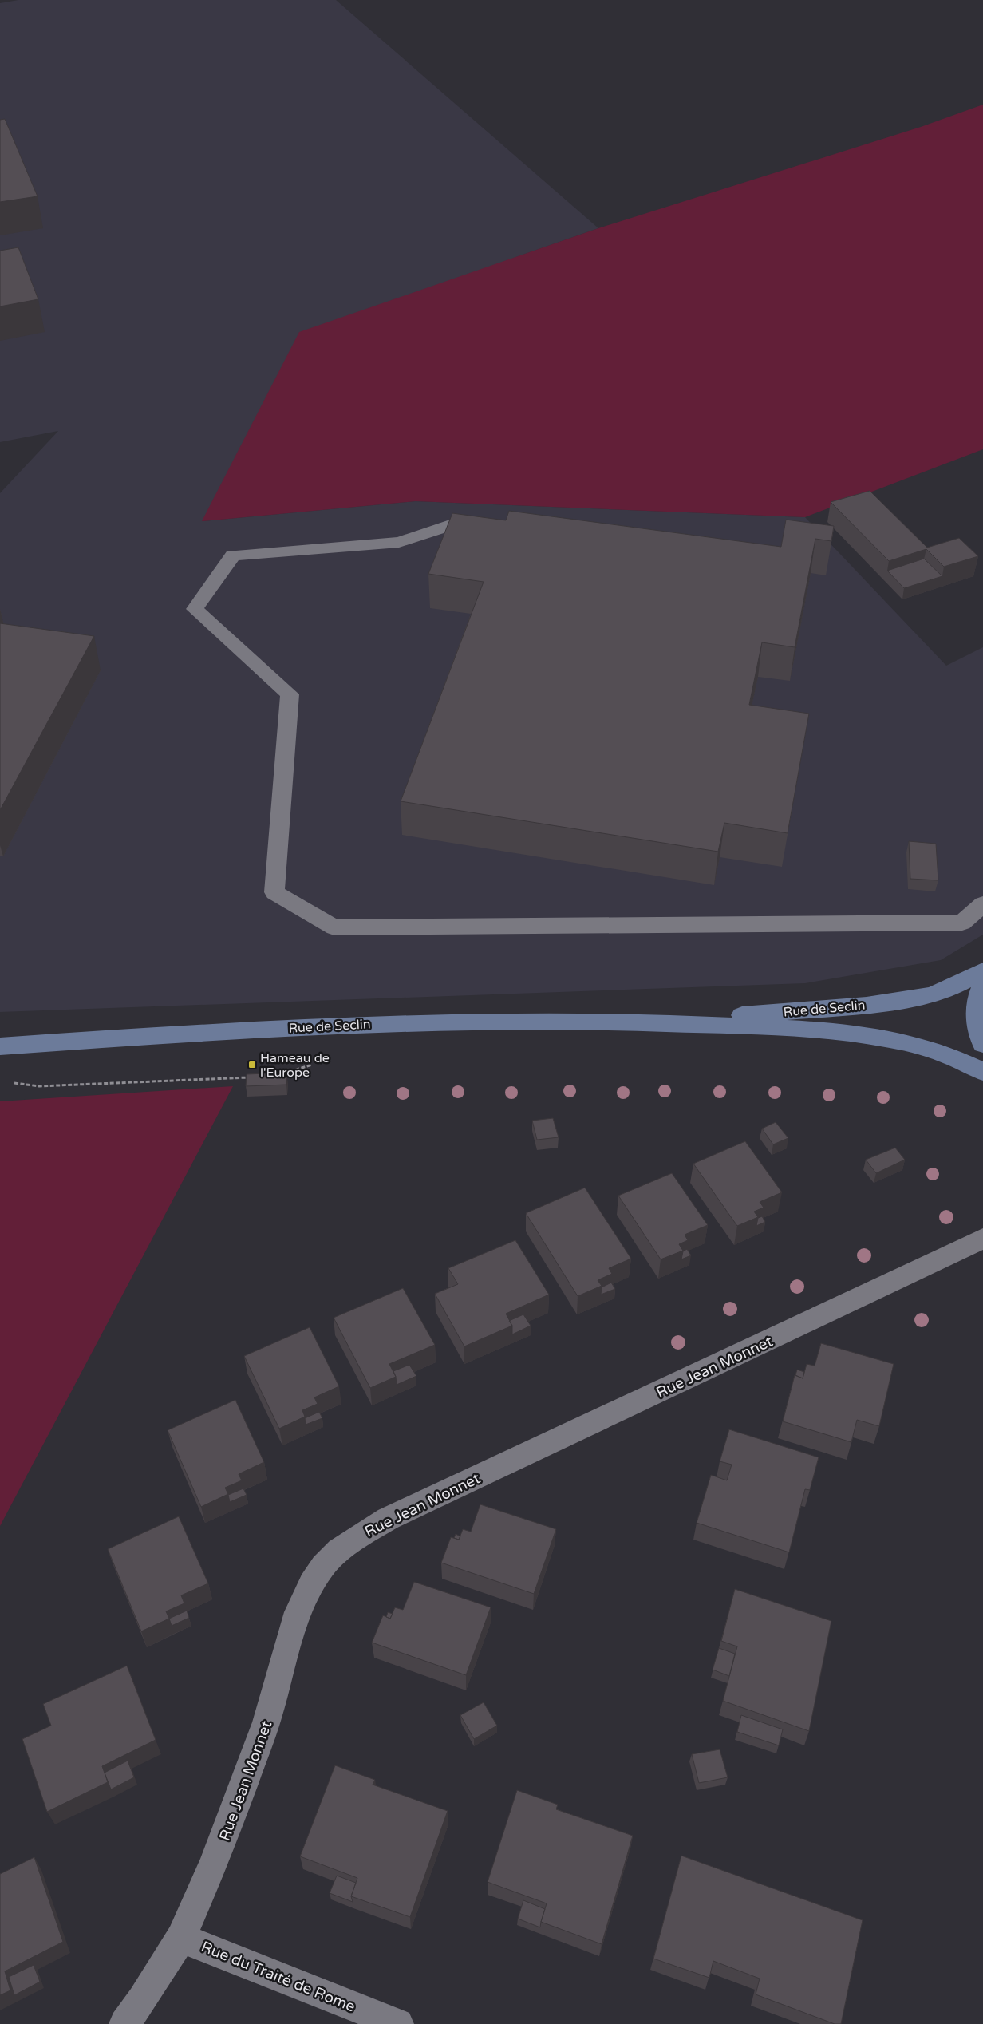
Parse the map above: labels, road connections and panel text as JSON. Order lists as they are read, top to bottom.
{
  "streets": {
    "main road": ["Rue de Seclin"],
    "street": ["Rue Jean Monnet", "Rue du Traité de Rome"]
  },
  "crossings": [
    ["Rue Jean Monnet", "Rue du Traité de Rome"]
  ],
  "places": {
    "transit": ["Hameau de l'Europe"]
  }
}
